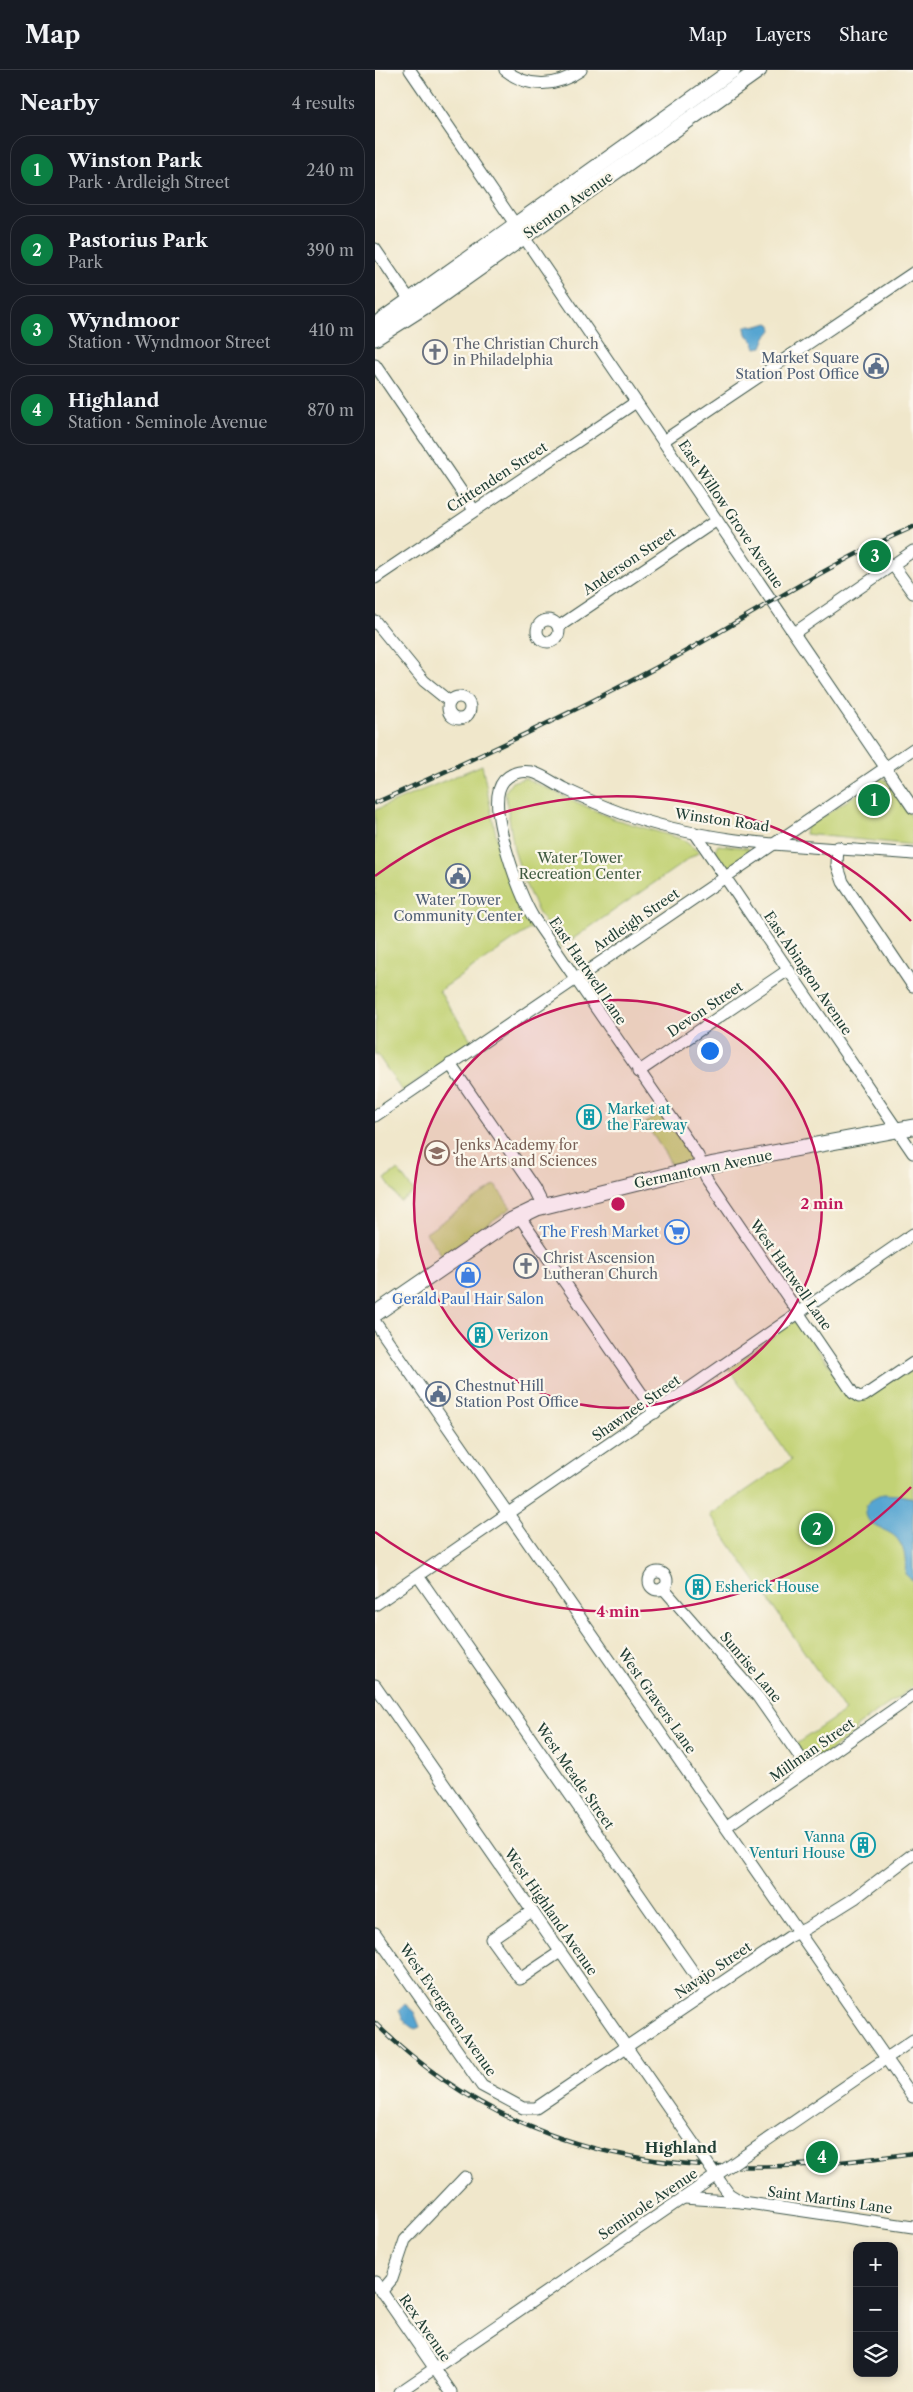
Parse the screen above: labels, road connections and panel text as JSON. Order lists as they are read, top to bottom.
{
  "streets": {
    "main road": ["Stenton Avenue", "Germantown Avenue"],
    "street": [
      "Crittenden Street",
      "East Willow Grove Avenue",
      "Anderson Street",
      "Winston Road",
      "Ardleigh Street",
      "East Hartwell Lane",
      "East Abington Avenue",
      "Devon Street",
      "West Hartwell Lane",
      "Shawnee Street",
      "Sunrise Lane",
      "West Gravers Lane",
      "Millman Street",
      "West Meade Street",
      "West Highland Avenue",
      "Navajo Street",
      "West Evergreen Avenue",
      "Saint Martins Lane",
      "Seminole Avenue",
      "Rex Avenue"
    ]
  },
  "crossings": [
    ["Stenton Avenue", "East Willow Grove Avenue"],
    ["Crittenden Street", "East Willow Grove Avenue"],
    ["East Willow Grove Avenue", "Anderson Street"],
    ["East Willow Grove Avenue", "Ardleigh Street"],
    ["Winston Road", "Ardleigh Street"],
    ["Winston Road", "East Hartwell Lane"],
    ["Winston Road", "East Abington Avenue"],
    ["Ardleigh Street", "East Hartwell Lane"],
    ["Ardleigh Street", "East Abington Avenue"],
    ["East Hartwell Lane", "Devon Street"],
    ["East Hartwell Lane", "Germantown Avenue"],
    ["East Hartwell Lane", "West Hartwell Lane"],
    ["East Abington Avenue", "Devon Street"],
    ["East Abington Avenue", "Germantown Avenue"],
    ["Germantown Avenue", "West Hartwell Lane"],
    ["West Hartwell Lane", "Shawnee Street"],
    ["Shawnee Street", "West Gravers Lane"],
    ["Shawnee Street", "West Meade Street"],
    ["Sunrise Lane", "Millman Street"],
    ["West Gravers Lane", "Millman Street"],
    ["West Gravers Lane", "Navajo Street"],
    ["West Gravers Lane", "Seminole Avenue"],
    ["West Meade Street", "Navajo Street"],
    ["West Highland Avenue", "Navajo Street"],
    ["West Highland Avenue", "Seminole Avenue"],
    ["Navajo Street", "West Evergreen Avenue"],
    ["Saint Martins Lane", "Seminole Avenue"],
    ["Seminole Avenue", "Rex Avenue"]
  ],
  "districts": ["Highland"],
  "parks": ["Water Tower Recreation Center"],
  "places": {
    "church": ["The Christian Church in Philadelphia", "Christ Ascension Lutheran Church"],
    "public building": ["Market Square Station Post Office", "Water Tower Community Center", "Chestnut Hill Station Post Office"],
    "building": [
      "Market at the Fareway",
      "Verizon",
      "Esherick House",
      "Vanna Venturi House"
    ],
    "school or university": ["Jenks Academy for the Arts and Sciences"],
    "supermarket": ["The Fresh Market"],
    "shop": ["Gerald Paul Hair Salon"]
  },
  "page": {
    "header": "Map",
    "nav": ["Map", "Layers", "Share"],
    "heading": ["Nearby", "4 results"],
    "list": [
      {
        "mark": "1",
        "name": "Winston Park",
        "note": "Park · Ardleigh Street",
        "value": "240 m"
      },
      {
        "mark": "2",
        "name": "Pastorius Park",
        "note": "Park",
        "value": "390 m"
      },
      {
        "mark": "3",
        "name": "Wyndmoor",
        "note": "Station · Wyndmoor Street",
        "value": "410 m"
      },
      {
        "mark": "4",
        "name": "Highland",
        "note": "Station · Seminole Avenue",
        "value": "870 m"
      }
    ],
    "pins": [
      "3",
      "1",
      "2",
      "4"
    ],
    "map_buttons": ["+", "−"]
  },
  "rings": ["2 min", "4 min"]
}
